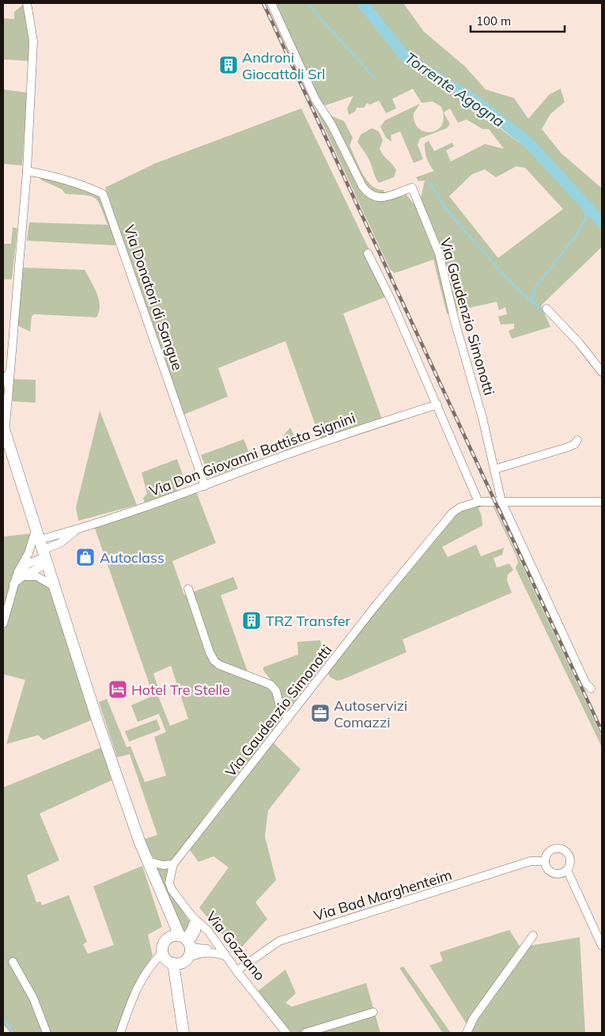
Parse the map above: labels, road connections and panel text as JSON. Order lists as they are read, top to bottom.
{
  "streets": {
    "street": [
      "Via Donatori di Sangue",
      "Via Gaudenzio Simonotti",
      "Via Don Giovanni Battista Signini",
      "Via Bad Marghenteim",
      "Via Gozzano"
    ]
  },
  "crossings": [
    ["Via Donatori di Sangue", "Via Don Giovanni Battista Signini"],
    ["Via Gaudenzio Simonotti", "Via Gozzano"],
    ["Via Bad Marghenteim", "Via Gozzano"]
  ],
  "water": ["Torrente Agogna"],
  "places": {
    "building": ["Androni Giocattoli Srl", "TRZ Transfer"],
    "shop": ["Autoclass"],
    "hotel": ["Hotel Tre Stelle"],
    "office": ["Autoservizi Comazzi"]
  },
  "scale_bar": "100 m"
}
